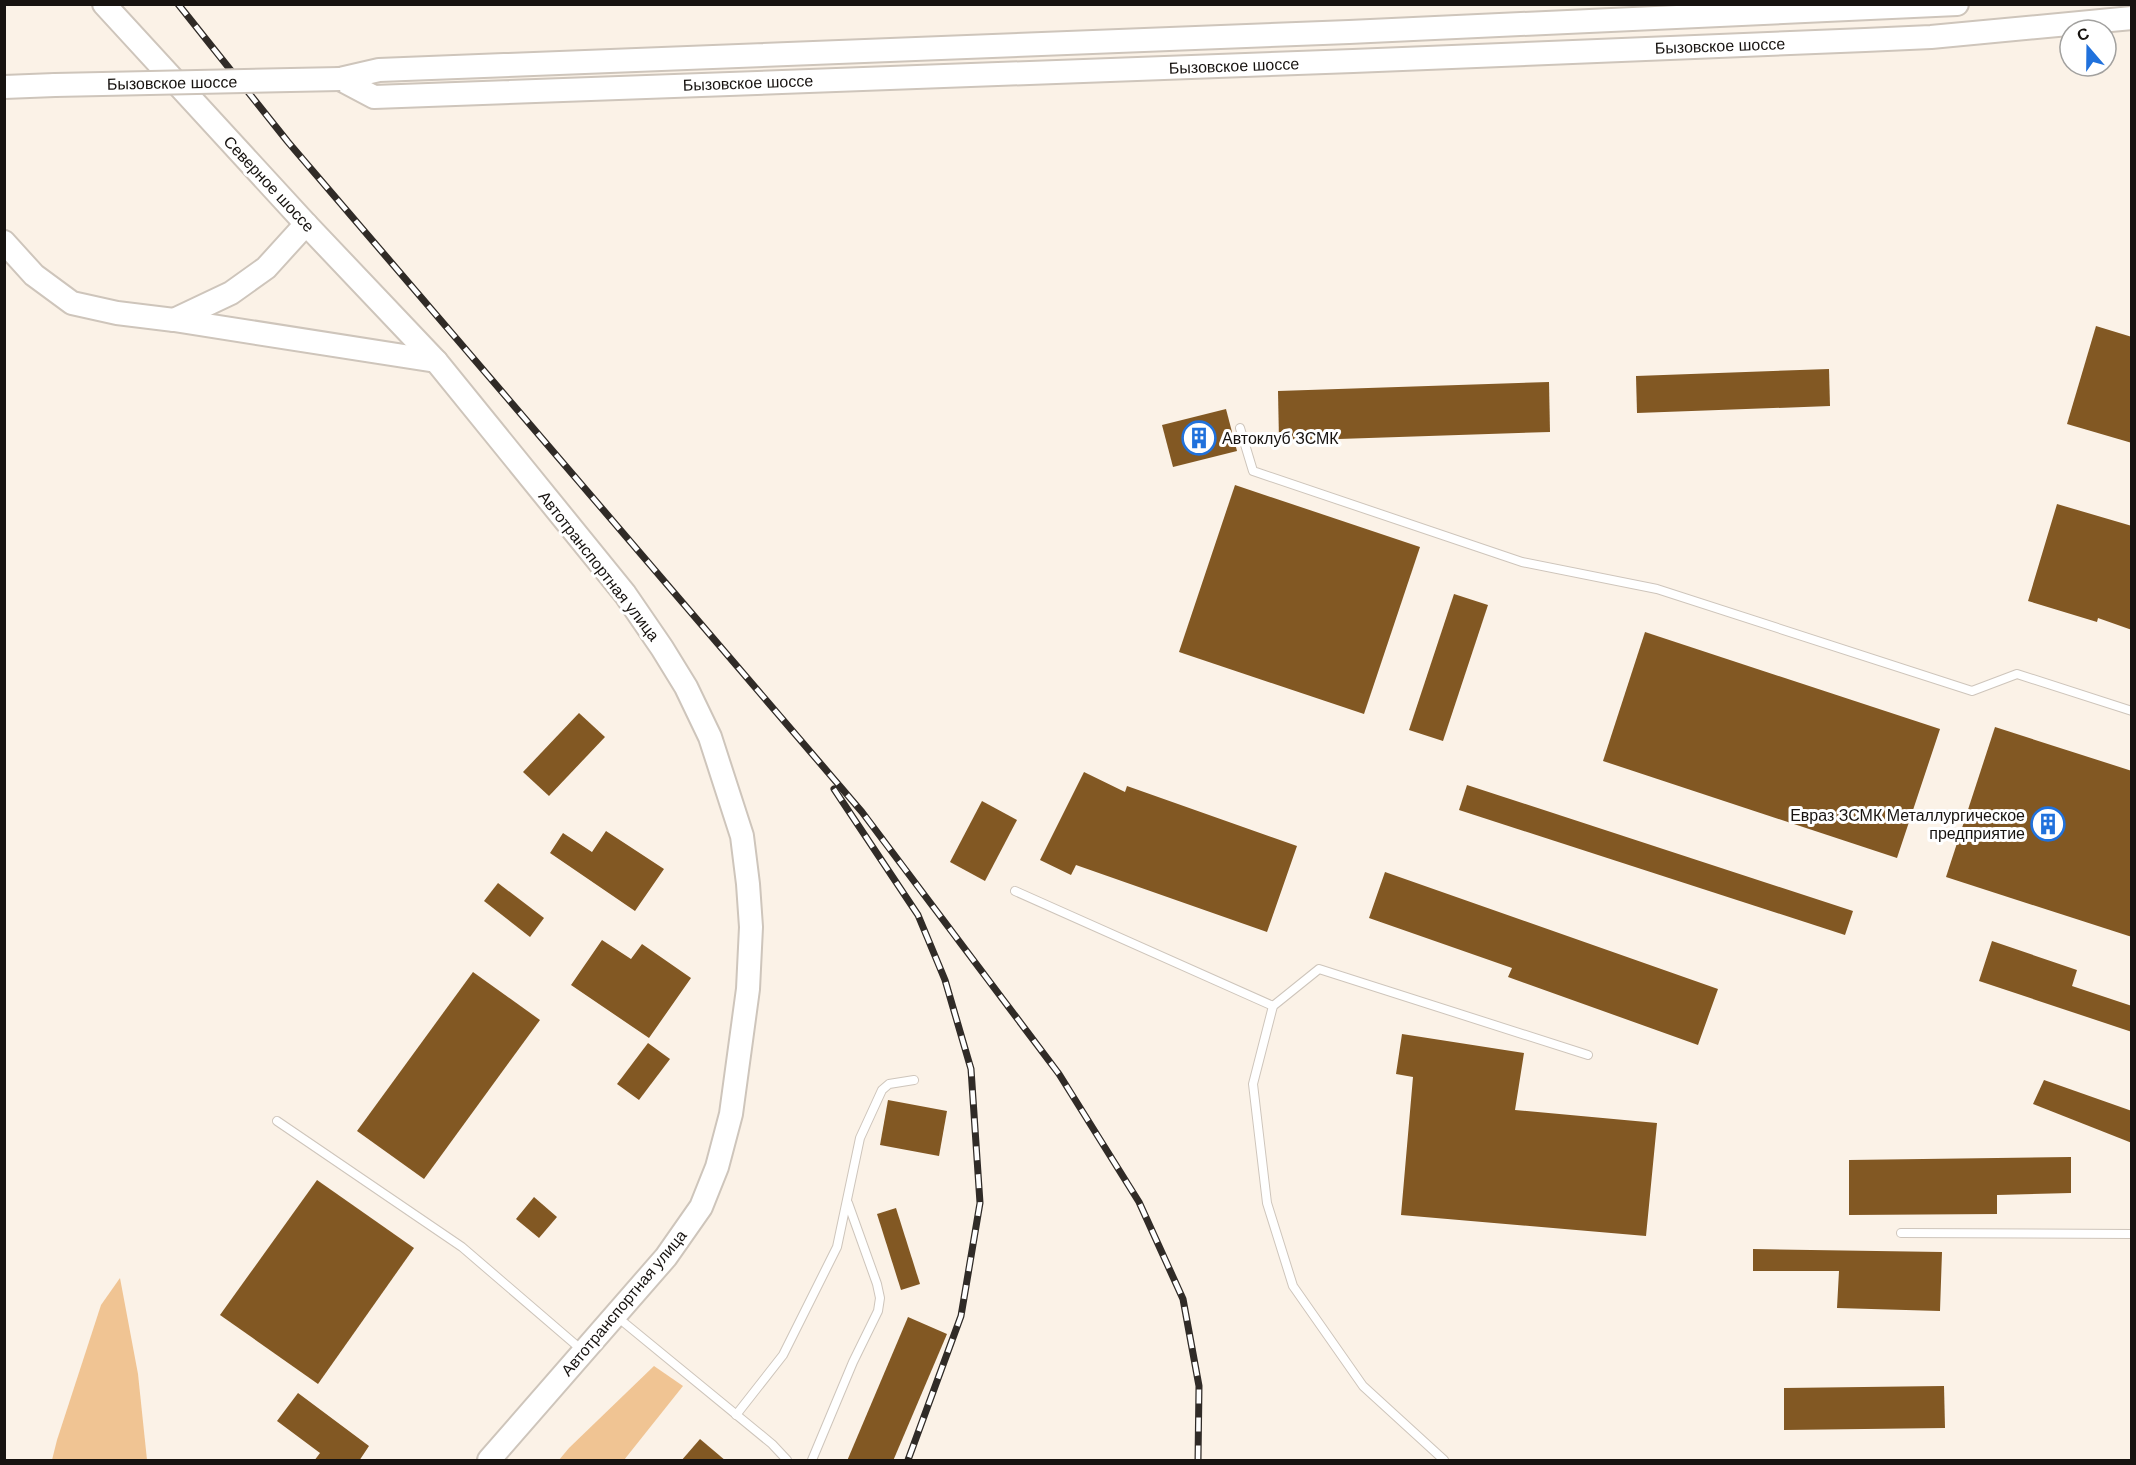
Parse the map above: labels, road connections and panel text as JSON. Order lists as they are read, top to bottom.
{
  "streets": {
    "main road": ["Бызовское шоссе", "Северное шоссе", "Автотранспортная улица"]
  },
  "crossings": [
    ["Северное шоссе", "Автотранспортная улица"]
  ],
  "places": {
    "building": ["Автоклуб ЗСМК", "Евраз ЗСМК Металлургическое предприятие"]
  },
  "north": "top"
}
